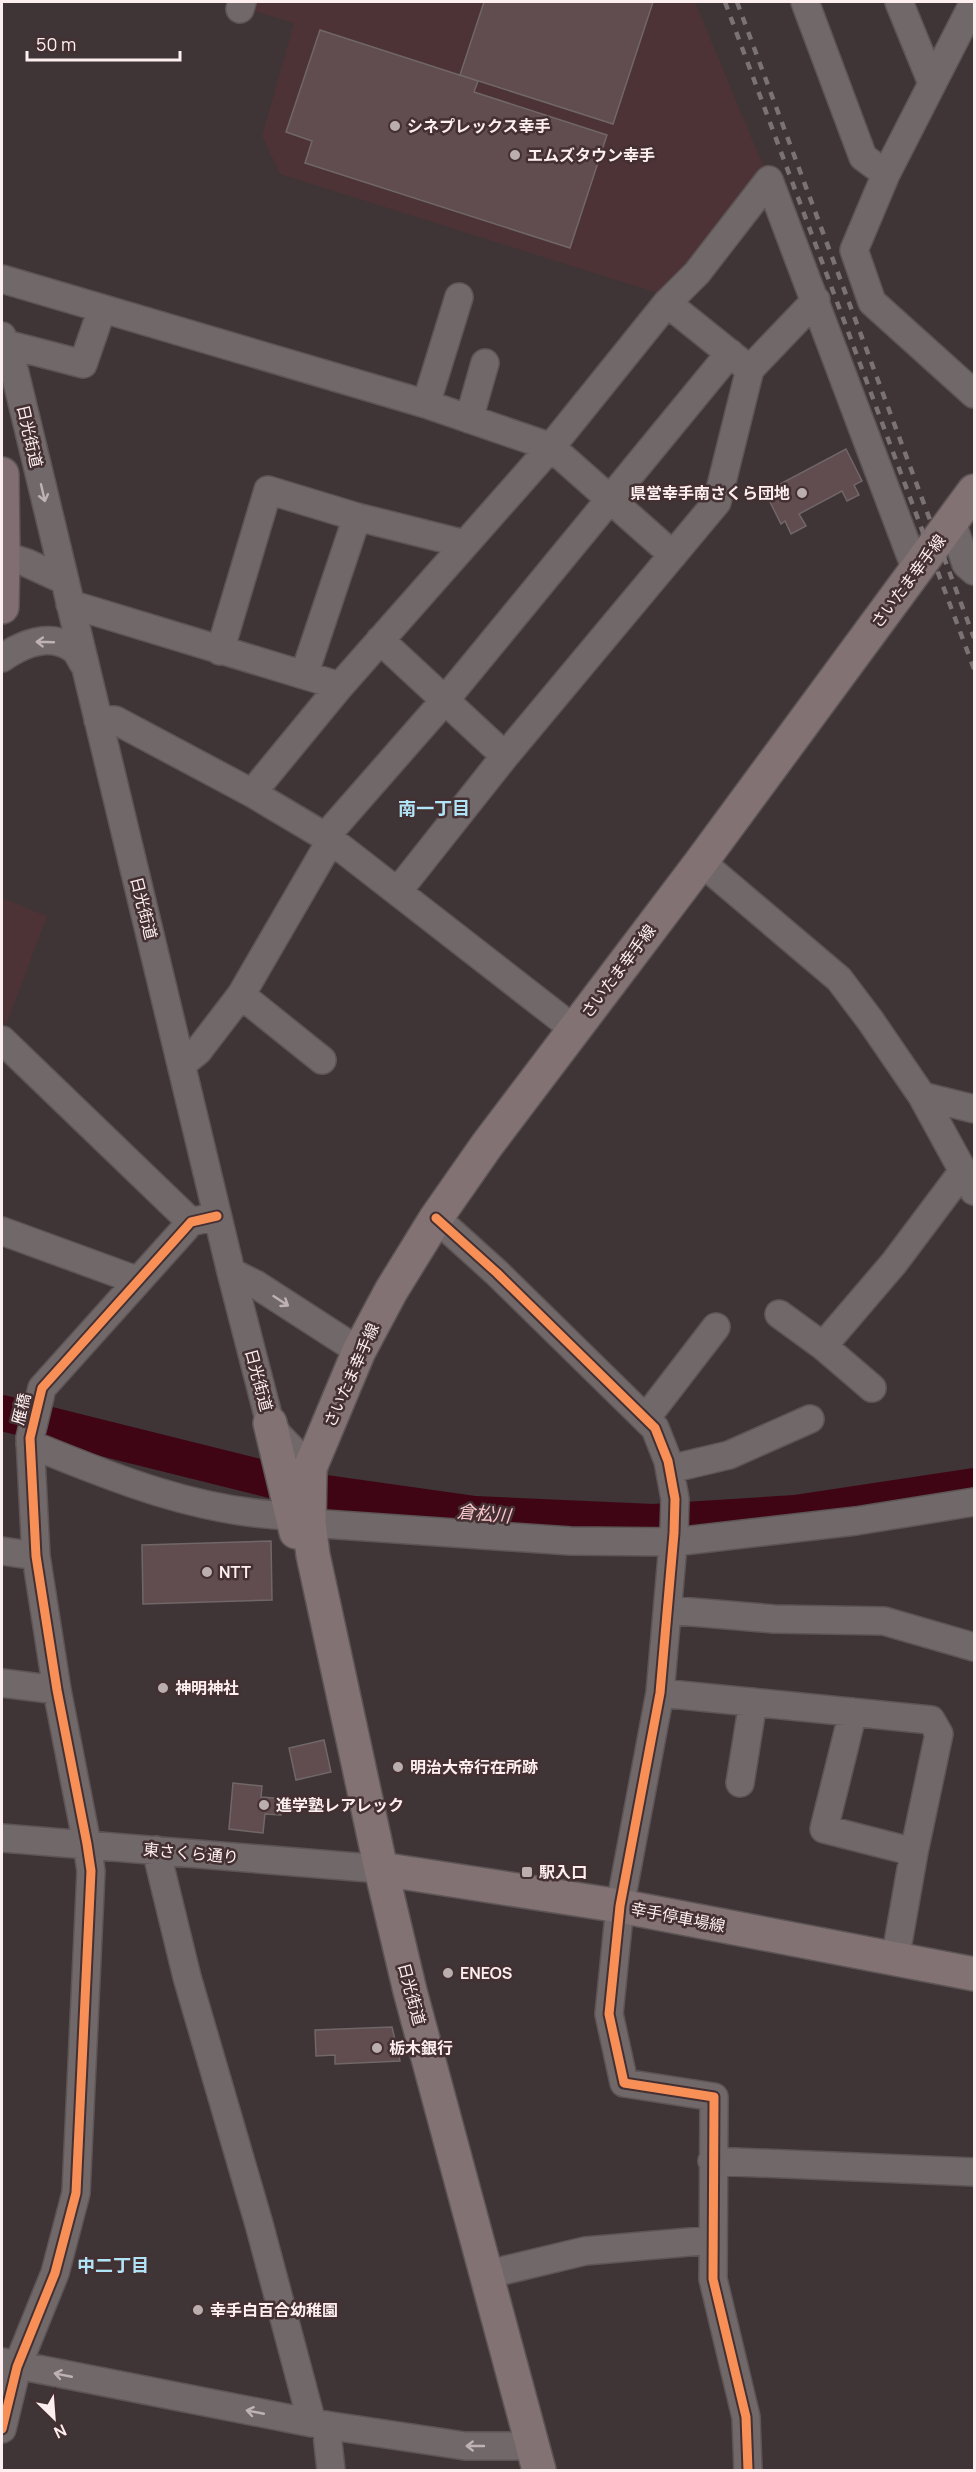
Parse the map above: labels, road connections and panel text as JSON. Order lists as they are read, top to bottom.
{
  "streets": {
    "main road": ["日光街道", "さいたま幸手線", "幸手停車場線"],
    "street": ["雁橋", "東さくら通り"]
  },
  "crossings": [
    ["日光街道", "さいたま幸手線"],
    ["日光街道", "東さくら通り"],
    ["日光街道", "幸手停車場線"],
    ["雁橋", "東さくら通り"],
    ["東さくら通り", "幸手停車場線"]
  ],
  "districts": ["南一丁目", "中二丁目"],
  "water": ["倉松川"],
  "places": {
    "other": [
      "シネプレックス幸手",
      "エムズタウン幸手",
      "県営幸手南さくら団地",
      "NTT",
      "神明神社",
      "明治大帝行在所跡",
      "進学塾レアレック",
      "ENEOS",
      "栃木銀行",
      "幸手白百合幼稚園"
    ],
    "transit": ["駅入口"]
  },
  "scale_bar": "50 m",
  "north": "bottom right"
}
